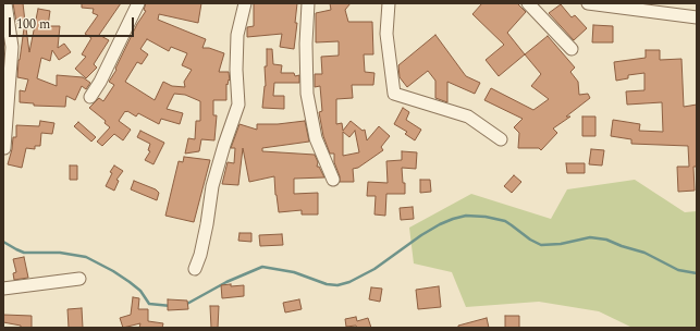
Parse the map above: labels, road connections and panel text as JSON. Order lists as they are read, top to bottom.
{
  "scale_bar": "100 m"
}
